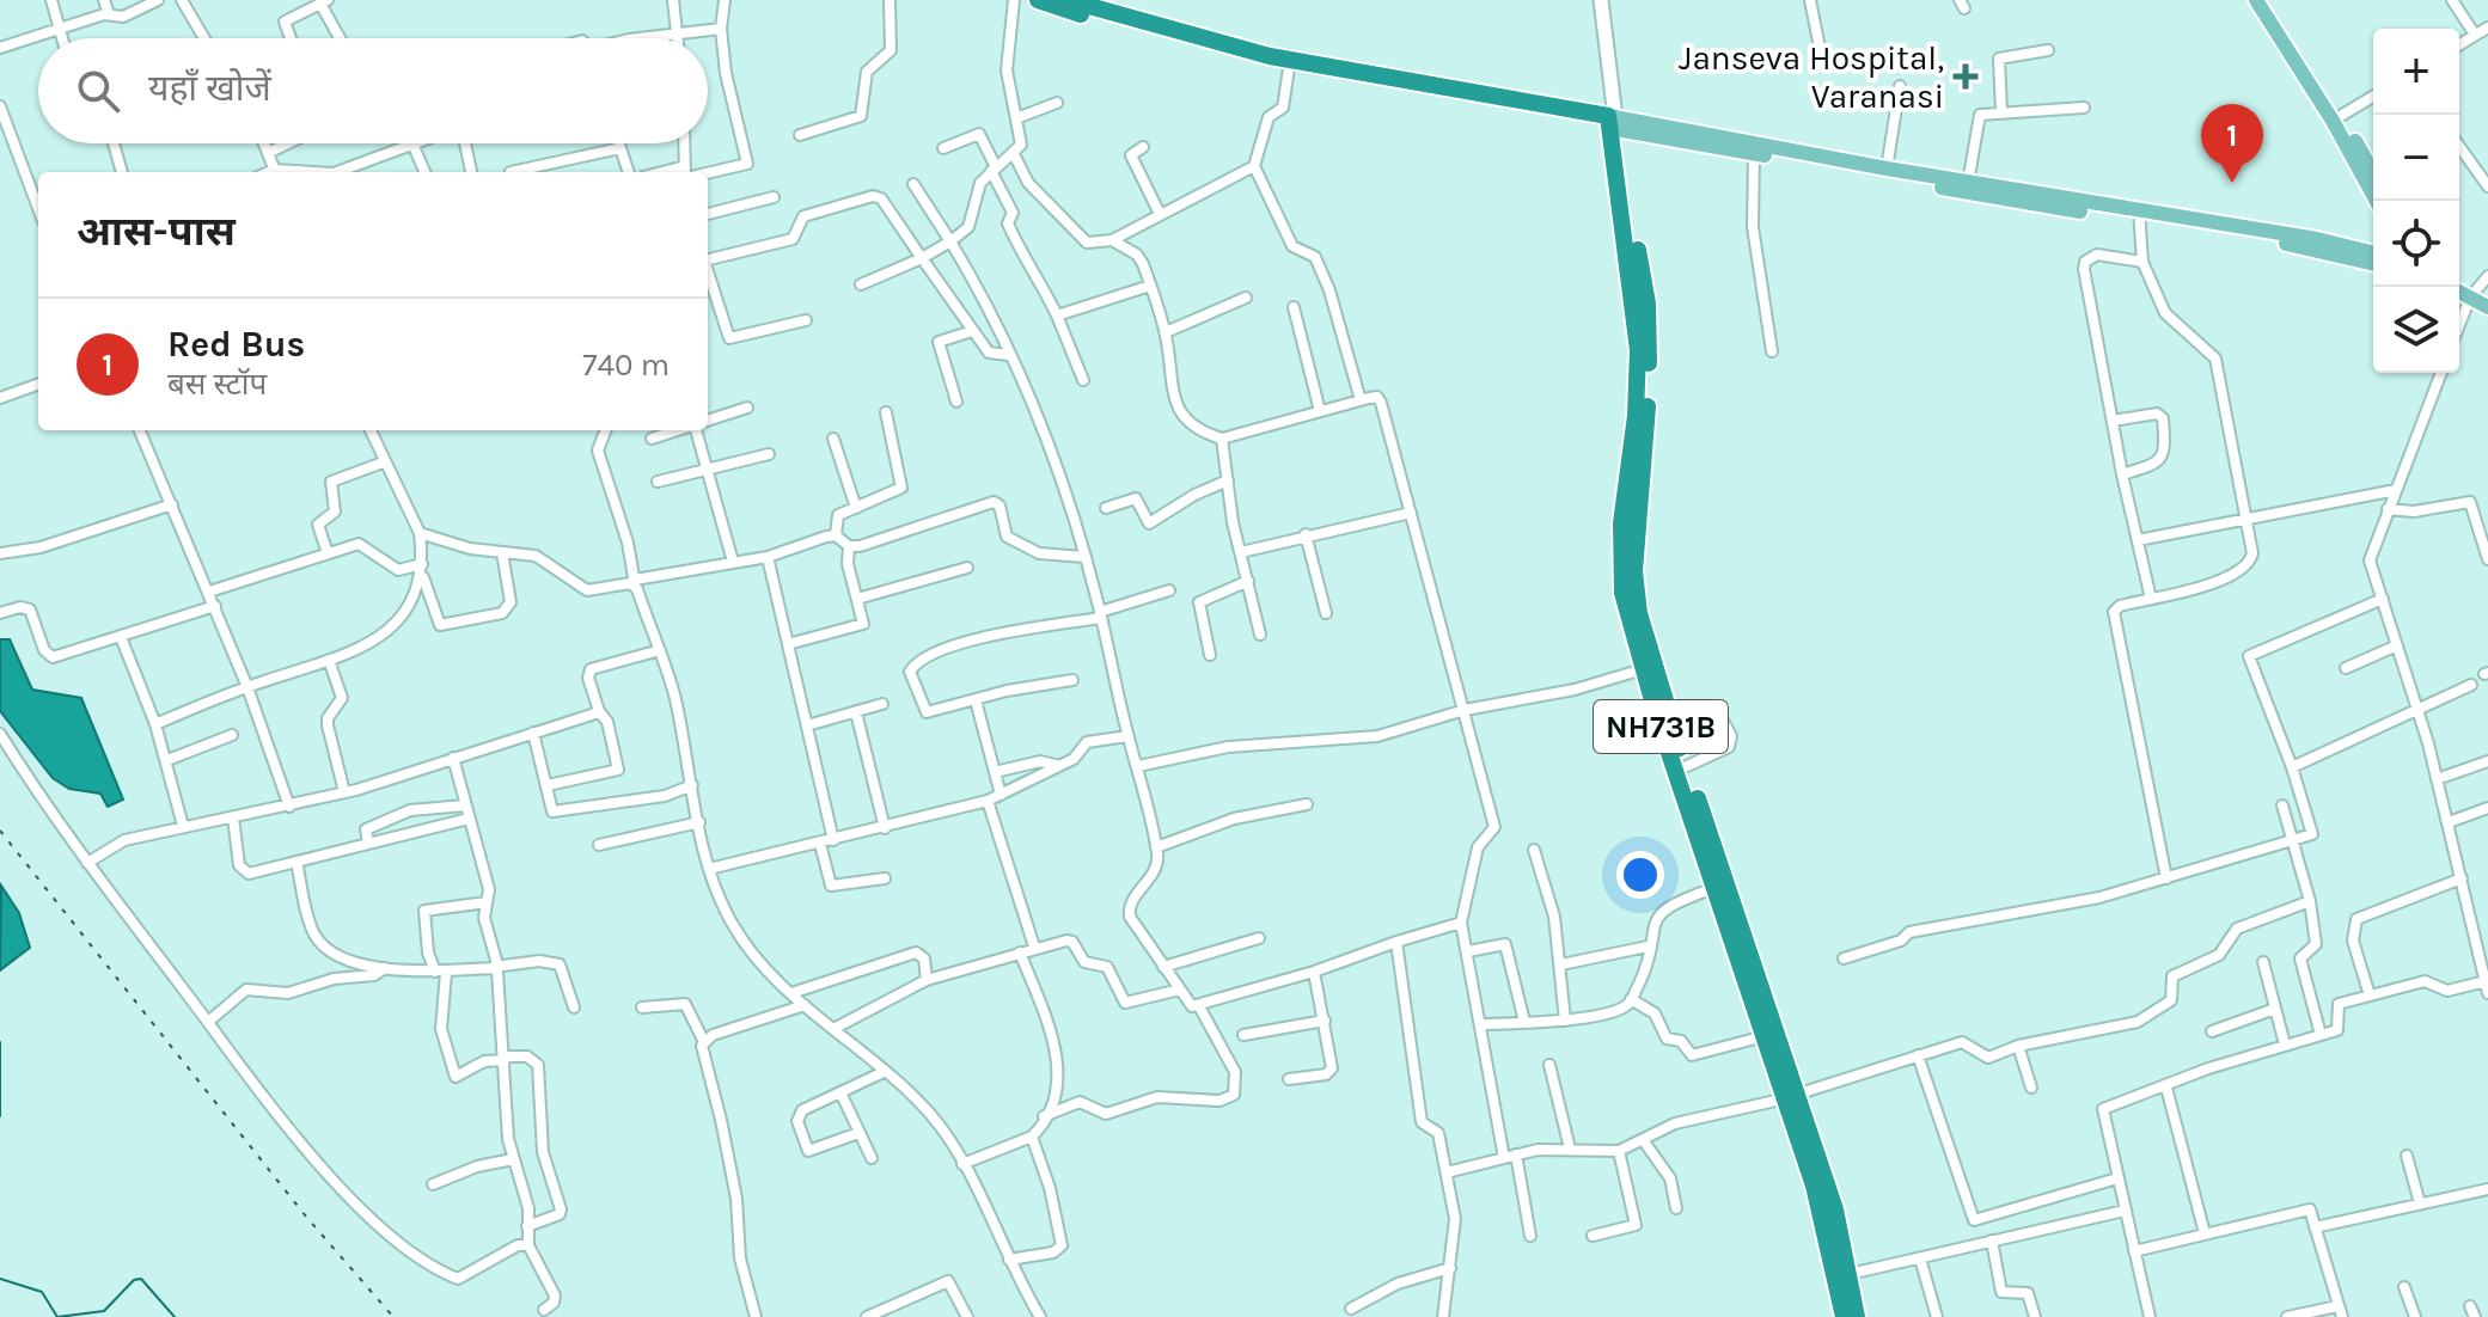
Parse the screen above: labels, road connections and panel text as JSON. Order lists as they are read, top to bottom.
{
  "streets": {
    "highway": ["NH731B"]
  },
  "places": {
    "health": ["Janseva Hospital, Varanasi"]
  },
  "page": {
    "map_buttons": ["+", "−"],
    "search": "यहाँ खोजें",
    "pins": "1",
    "heading": "आस-पास",
    "list": [
      {
        "mark": "1",
        "name": "Red Bus",
        "note": "बस स्टॉप",
        "value": "740 m"
      }
    ]
  }
}
